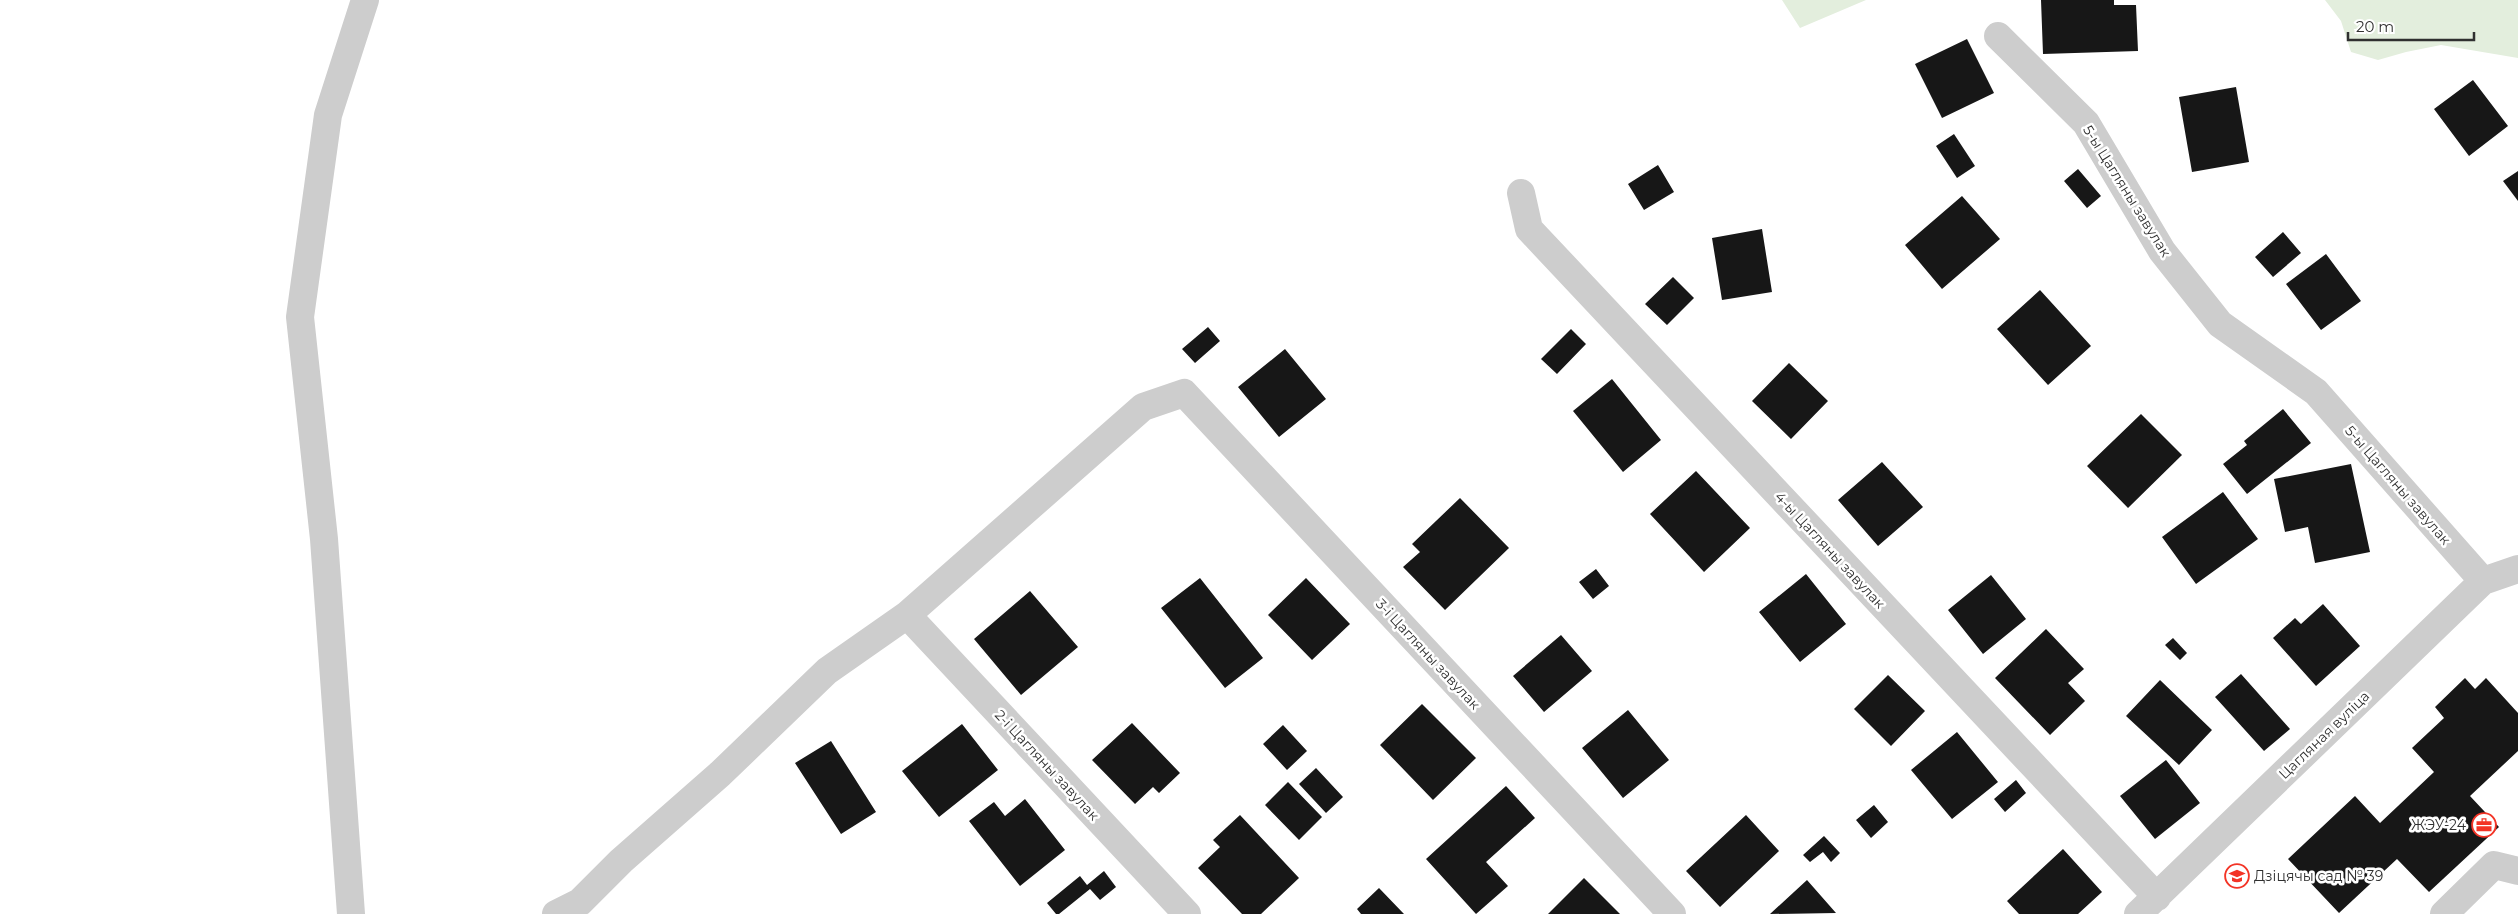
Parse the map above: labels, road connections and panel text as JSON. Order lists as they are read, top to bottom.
{
  "streets": {
    "street": [
      "5-ы Цагляны завулак",
      "4-ы Цагляны завулак",
      "3-і Цагляны завулак",
      "Цагляная вуліца",
      "2-і Цагляны завулак"
    ]
  },
  "crossings": [
    ["5-ы Цагляны завулак", "Цагляная вуліца"],
    ["4-ы Цагляны завулак", "Цагляная вуліца"],
    ["3-і Цагляны завулак", "2-і Цагляны завулак"]
  ],
  "places": {
    "office": ["ЖЭУ-24"],
    "school or university": ["Дзіцячы сад № 39"]
  },
  "scale_bar": "20 m"
}
